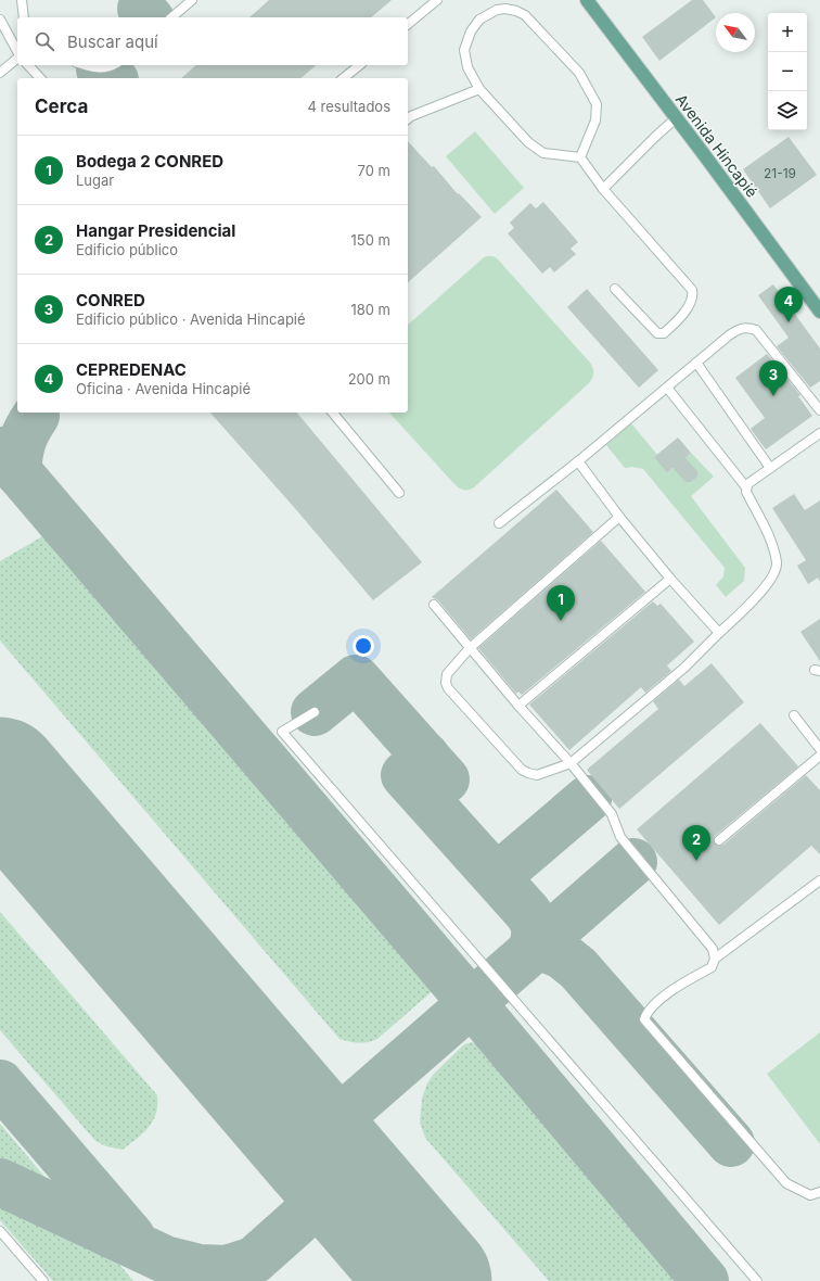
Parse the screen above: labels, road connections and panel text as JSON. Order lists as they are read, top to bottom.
{
  "streets": {
    "main road": ["Avenida Hincapié"]
  },
  "house_numbers": ["21-19"],
  "north": "top left",
  "page": {
    "map_buttons": ["+", "−"],
    "search": "Buscar aquí",
    "heading": ["Cerca", "4 resultados"],
    "list": [
      {
        "mark": "1",
        "name": "Bodega 2 CONRED",
        "note": "Lugar",
        "value": "70 m"
      },
      {
        "mark": "2",
        "name": "Hangar Presidencial",
        "note": "Edificio público",
        "value": "150 m"
      },
      {
        "mark": "3",
        "name": "CONRED",
        "note": "Edificio público · Avenida Hincapié",
        "value": "180 m"
      },
      {
        "mark": "4",
        "name": "CEPREDENAC",
        "note": "Oficina · Avenida Hincapié",
        "value": "200 m"
      }
    ],
    "pins": [
      "4",
      "3",
      "1",
      "2"
    ]
  }
}
